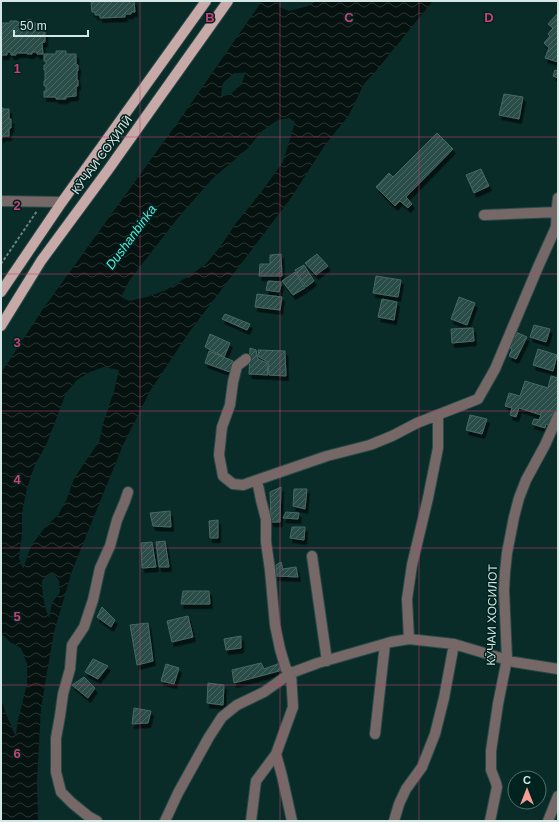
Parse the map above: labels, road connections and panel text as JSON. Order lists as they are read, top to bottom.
{
  "streets": {
    "main road": ["КӮЧАИ СОҲИЛӢ"],
    "street": ["КӮЧАИ ХОСИЛОТ"]
  },
  "water": ["Dushanbinka"],
  "scale_bar": "50 m",
  "north": "top",
  "grid": {
    "columns": ["B", "C", "D"],
    "rows": [
      "1",
      "2",
      "3",
      "4",
      "5",
      "6"
    ]
  }
}
